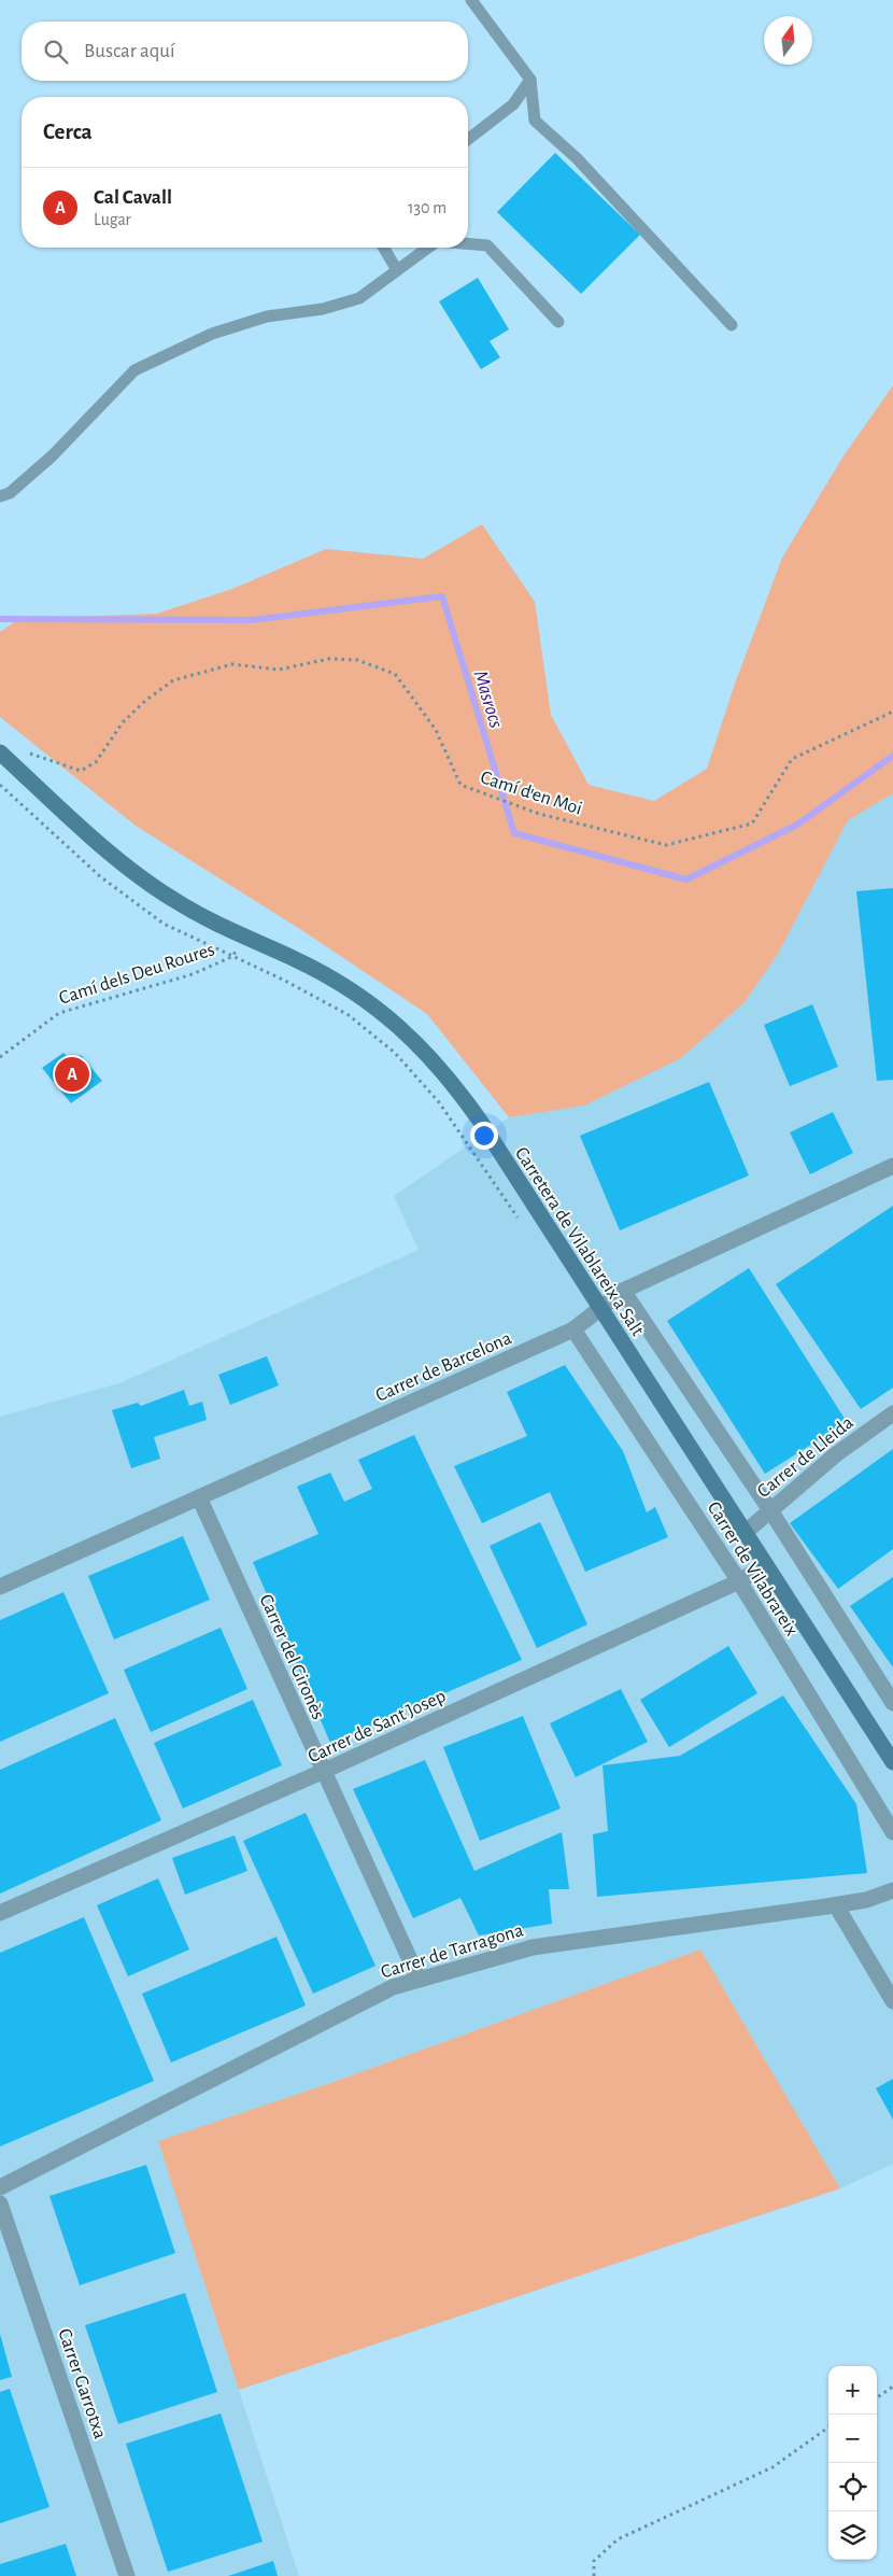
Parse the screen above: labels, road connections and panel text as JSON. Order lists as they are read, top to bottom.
{
  "streets": {
    "street": [
      "Carretera de Vilablareix a Salt",
      "Carrer de Barcelona",
      "Carrer de Lleida",
      "Carrer de Vilabrareix",
      "Carrer del Gironès",
      "Carrer de Sant Josep",
      "Carrer de Tarragona",
      "Carrer Garrotxa"
    ],
    "path": ["Camí d'en Moi", "Camí dels Deu Roures"]
  },
  "crossings": [
    ["Camí d'en Moi", "Carretera de Vilablareix a Salt"],
    ["Carretera de Vilablareix a Salt", "Carrer de Barcelona"],
    ["Carretera de Vilablareix a Salt", "Carrer de Lleida"],
    ["Carretera de Vilablareix a Salt", "Carrer de Sant Josep"],
    ["Carrer de Barcelona", "Carrer de Vilabrareix"],
    ["Carrer de Barcelona", "Carrer del Gironès"],
    ["Carrer de Vilabrareix", "Carrer de Sant Josep"],
    ["Carrer del Gironès", "Carrer de Sant Josep"],
    ["Carrer del Gironès", "Carrer de Tarragona"]
  ],
  "water": ["Masrocs"],
  "north": "top",
  "page": {
    "search": "Buscar aquí",
    "heading": "Cerca",
    "list": [
      {
        "mark": "A",
        "name": "Cal Cavall",
        "note": "Lugar",
        "value": "130 m"
      }
    ],
    "pins": "A",
    "map_buttons": ["+", "−"]
  }
}
